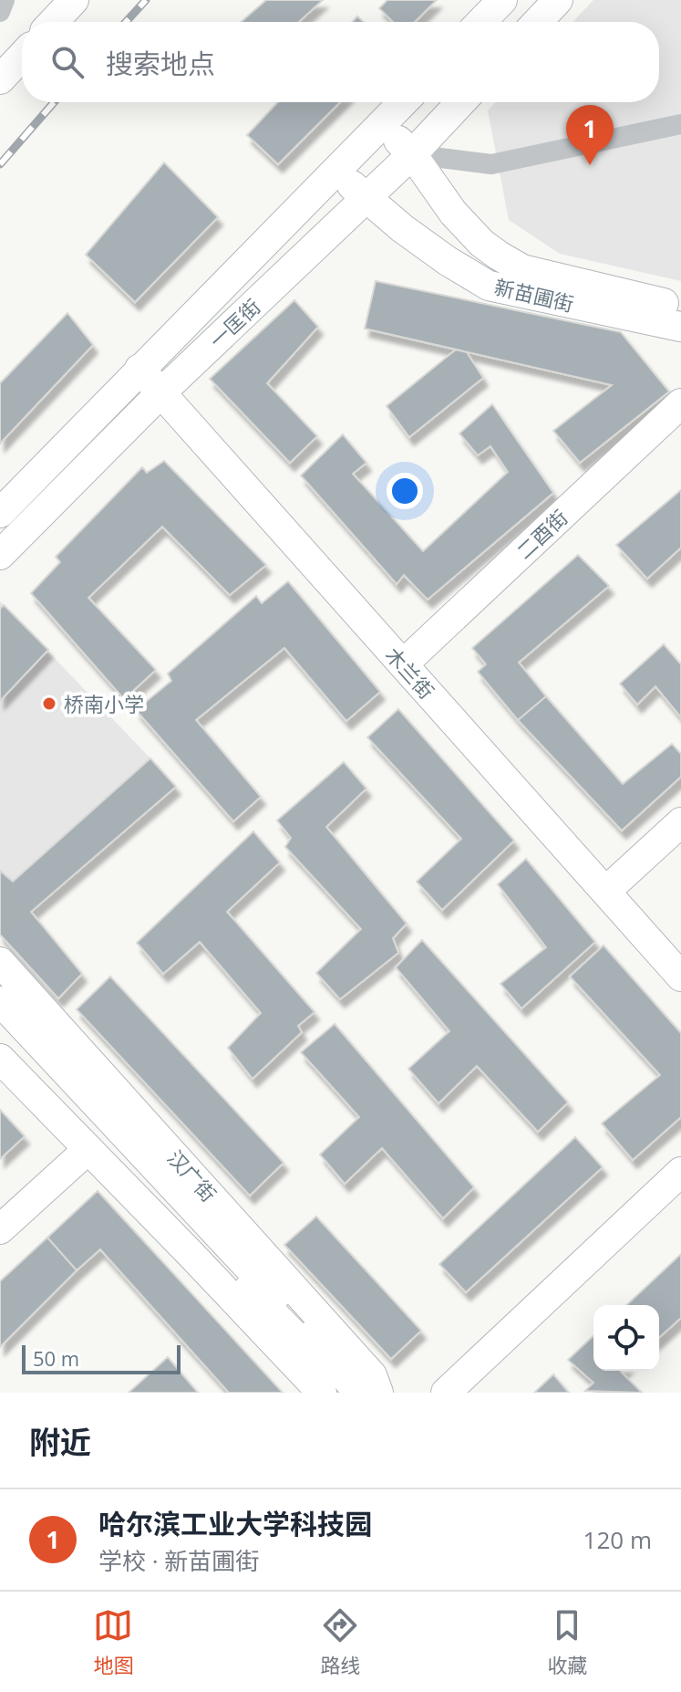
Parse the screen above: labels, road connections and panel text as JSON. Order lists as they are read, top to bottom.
{
  "streets": {
    "street": [
      "新苗圃街",
      "一匡街",
      "二酉街",
      "木兰街",
      "汉广街"
    ]
  },
  "crossings": [
    ["新苗圃街", "一匡街"],
    ["一匡街", "木兰街"],
    ["二酉街", "木兰街"]
  ],
  "places": ["桥南小学"],
  "scale_bar": "50 m",
  "page": {
    "search": "搜索地点",
    "pins": "1",
    "scale": "50 m",
    "heading": "附近",
    "list": [
      {
        "mark": "1",
        "name": "哈尔滨工业大学科技园",
        "note": "学校 · 新苗圃街",
        "value": "120 m"
      }
    ],
    "nav": ["地图", "路线", "收藏"]
  }
}
